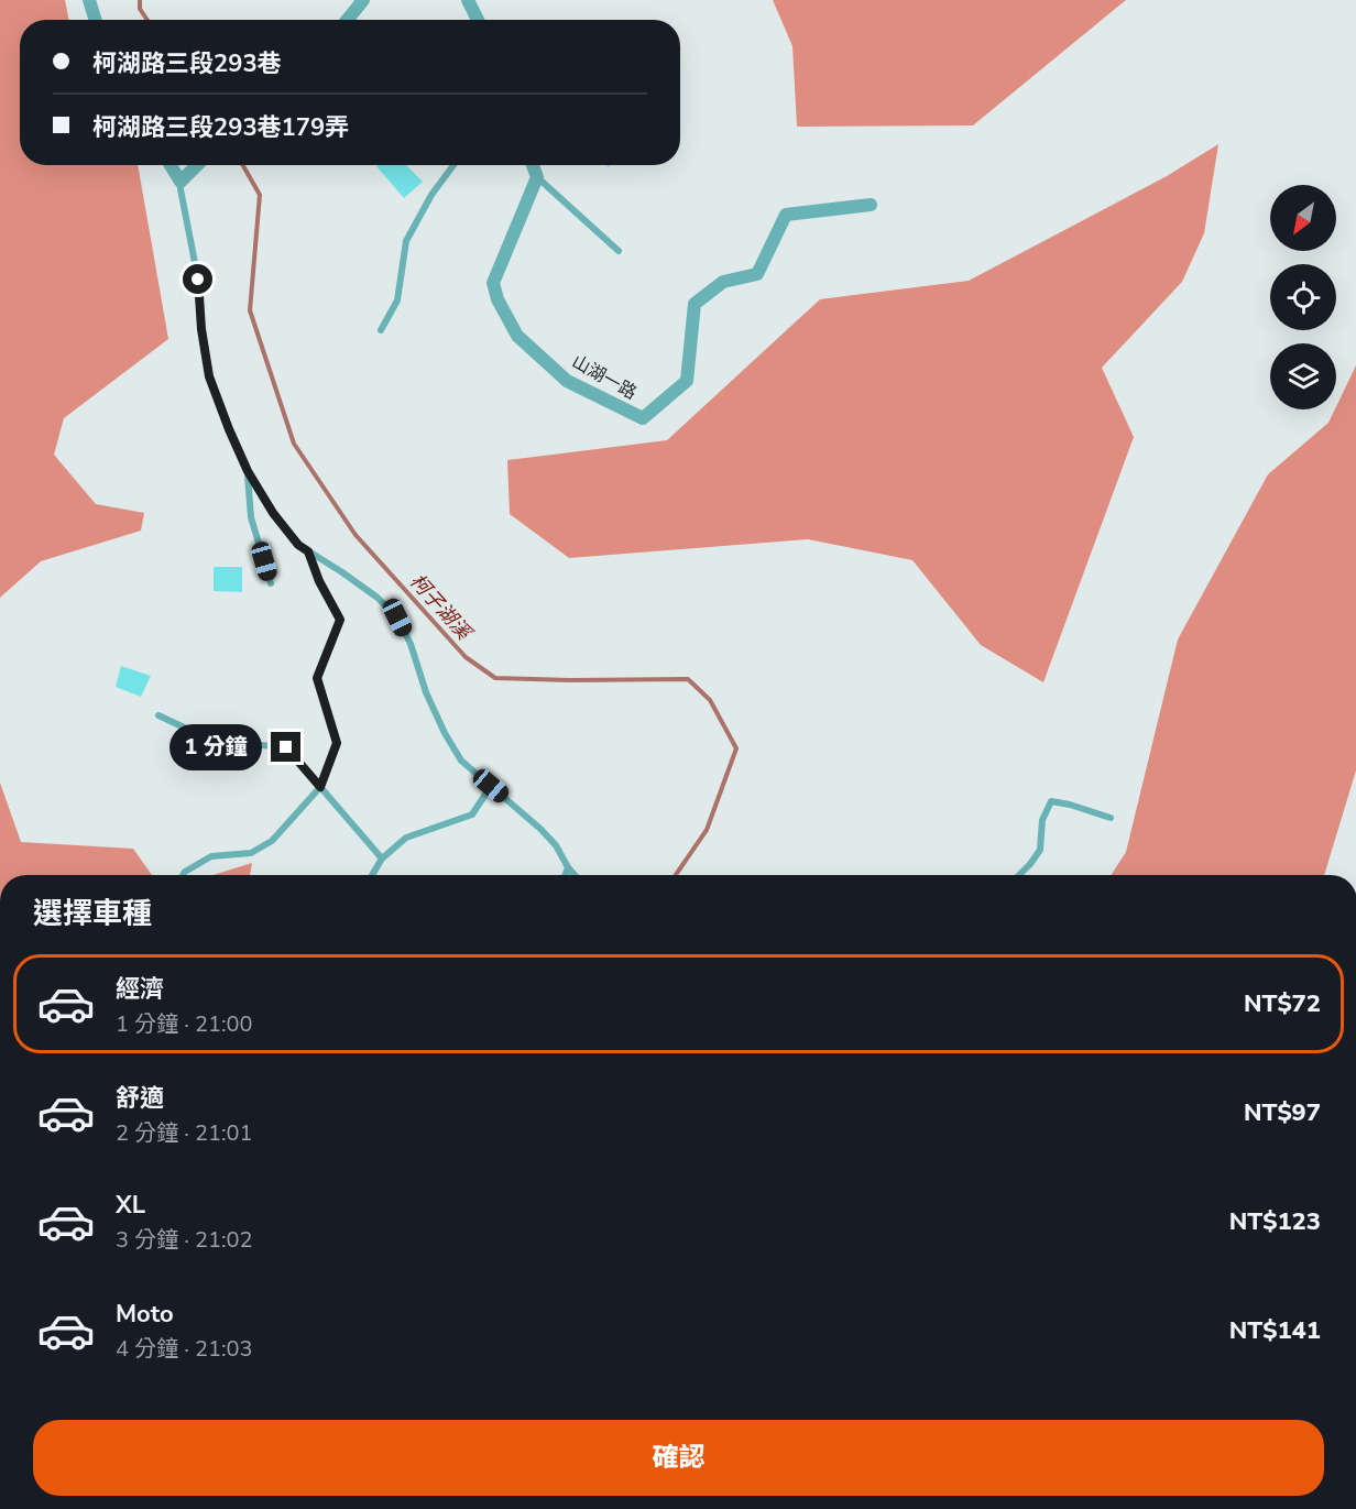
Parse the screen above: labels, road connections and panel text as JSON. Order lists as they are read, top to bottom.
{
  "streets": {
    "street": ["山湖一路"]
  },
  "water": ["柯子湖溪"],
  "north": "bottom left",
  "page": {
    "banner": ["柯湖路三段293巷", "柯湖路三段293巷179弄"],
    "bubble": "1 分鐘",
    "heading": "選擇車種",
    "list": [
      {
        "name": "經濟",
        "note": "1 分鐘 · 21:00",
        "value": "NT$72"
      },
      {
        "name": "舒適",
        "note": "2 分鐘 · 21:01",
        "value": "NT$97"
      },
      {
        "name": "XL",
        "note": "3 分鐘 · 21:02",
        "value": "NT$123"
      },
      {
        "name": "Moto",
        "note": "4 分鐘 · 21:03",
        "value": "NT$141"
      }
    ],
    "buttons": "確認"
  }
}
